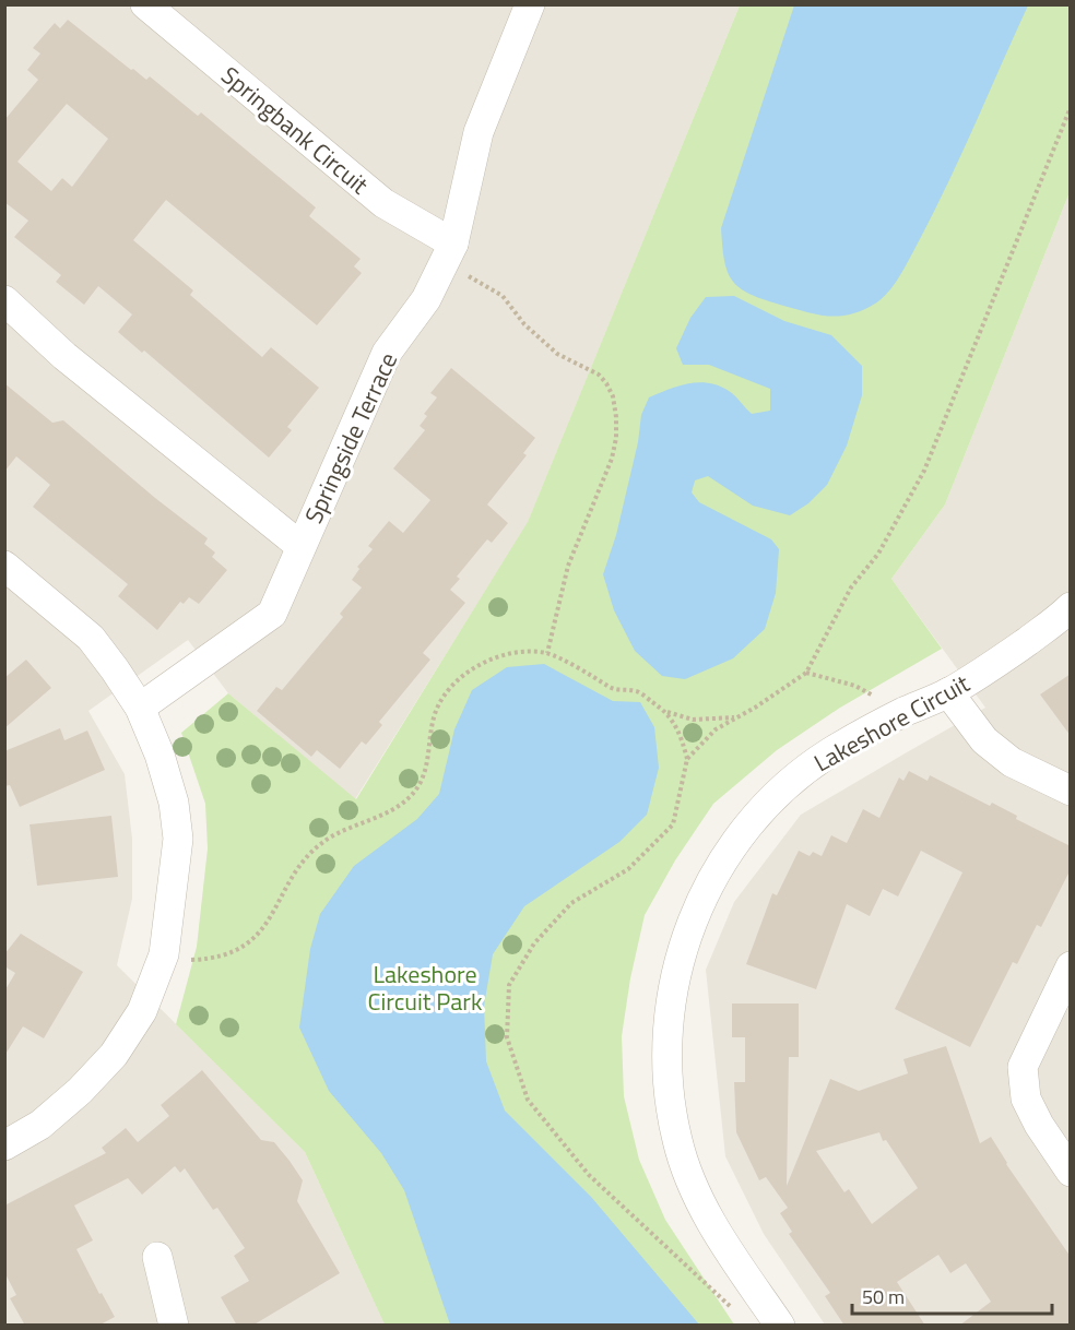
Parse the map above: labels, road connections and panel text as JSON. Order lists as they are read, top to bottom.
{
  "streets": {
    "street": ["Springbank Circuit", "Springside Terrace", "Lakeshore Circuit"]
  },
  "crossings": [
    ["Springbank Circuit", "Springside Terrace"]
  ],
  "parks": ["Lakeshore Circuit Park"],
  "scale_bar": "50 m"
}
